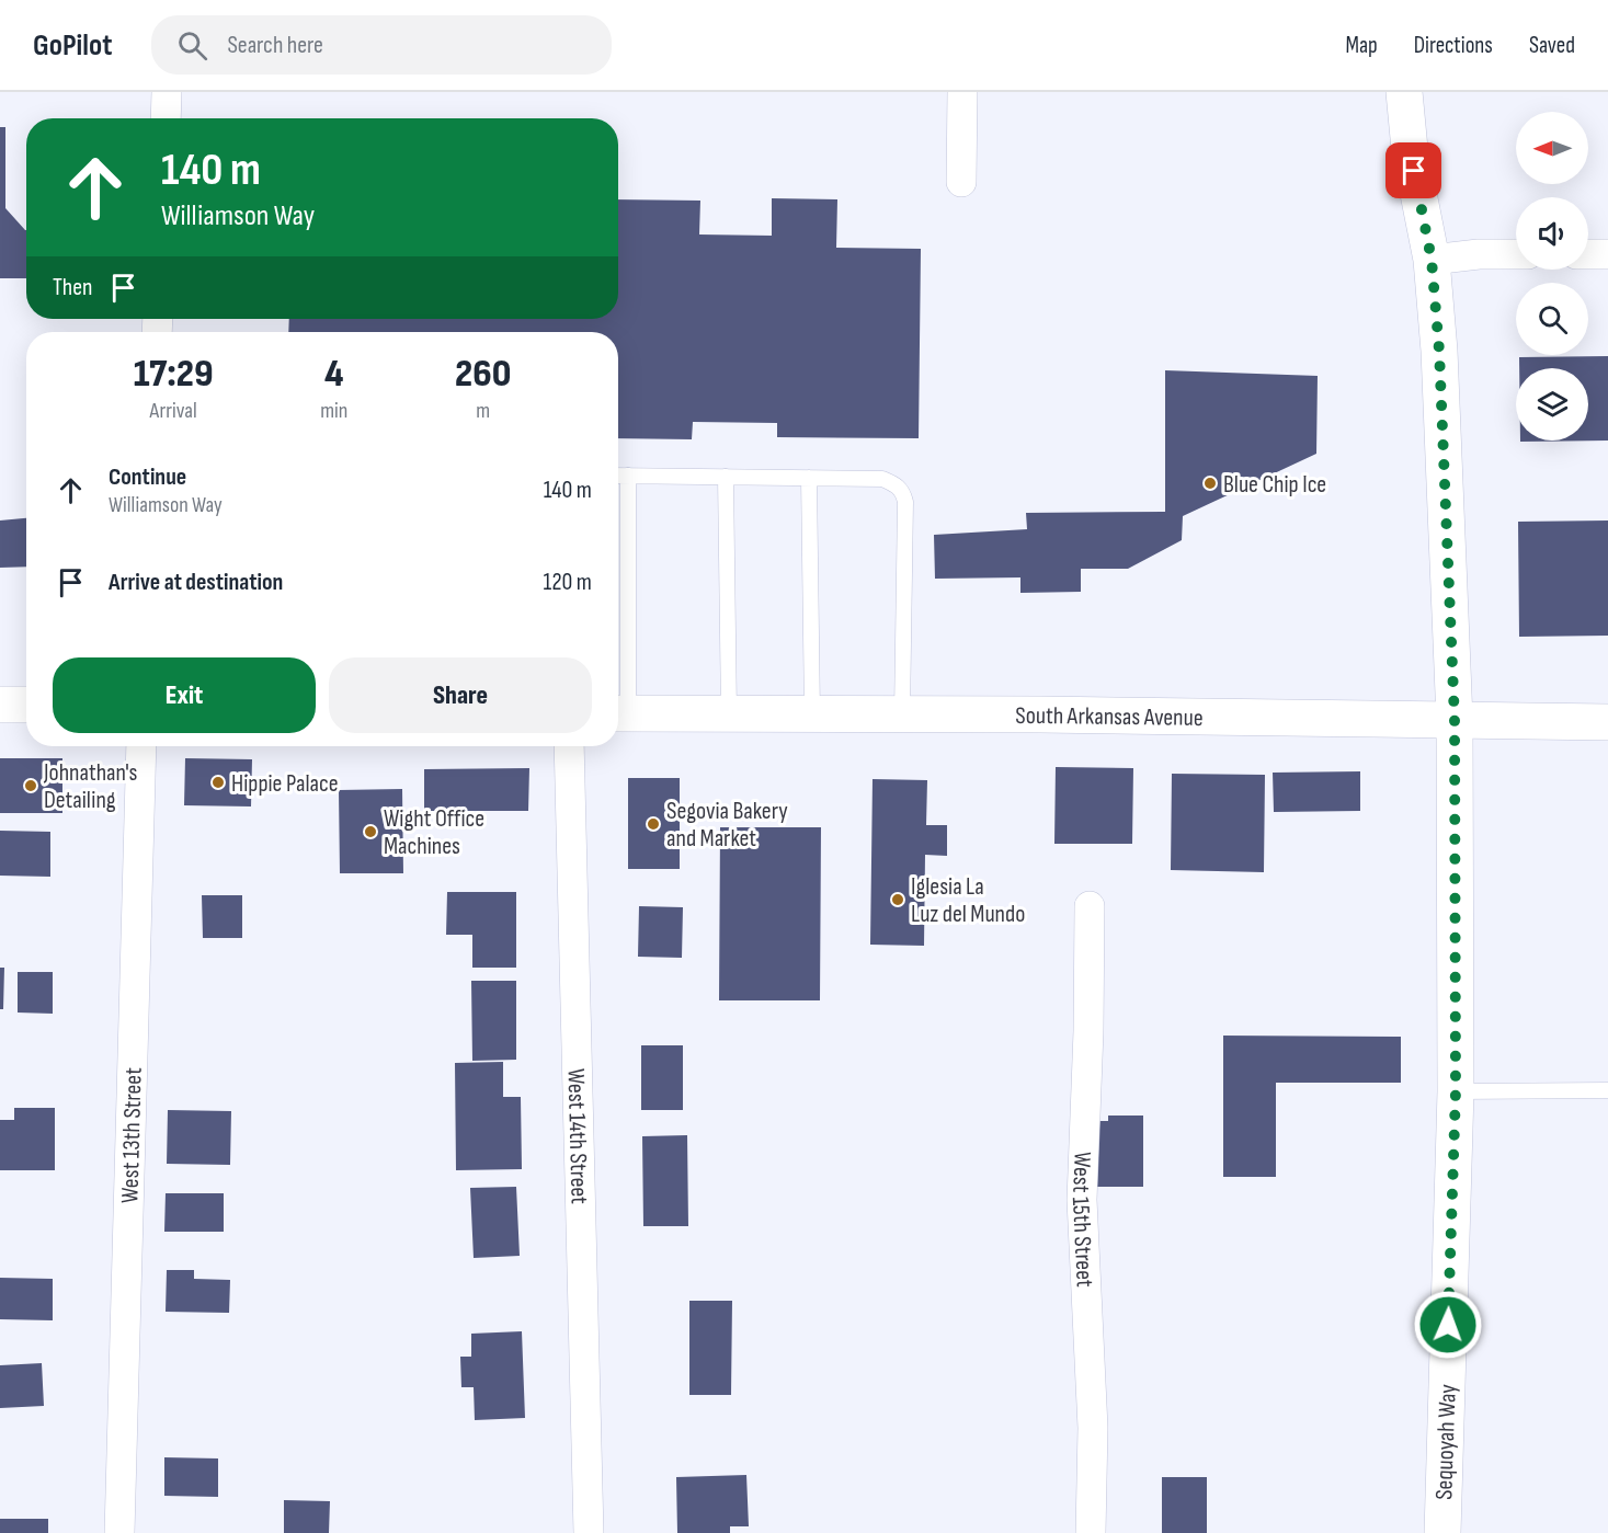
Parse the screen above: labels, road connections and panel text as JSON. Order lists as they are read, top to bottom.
{
  "streets": {
    "main road": ["South Arkansas Avenue", "Sequoyah Way"],
    "street": ["West 13th Street", "West 14th Street", "West 15th Street"]
  },
  "crossings": [
    ["South Arkansas Avenue", "Sequoyah Way"]
  ],
  "places": [
    "Blue Chip Ice",
    "Hippie Palace",
    "Johnathan's Detailing",
    "Segovia Bakery and Market",
    "Wight Office Machines",
    "Iglesia La Luz del Mundo"
  ],
  "north": "left",
  "page": {
    "header": "GoPilot",
    "search": "Search here",
    "nav": ["Map", "Directions", "Saved"],
    "turn": ["140 m", "Williamson Way"],
    "then": "Then",
    "eta": [
      "17:29",
      "Arrival",
      "4",
      "min",
      "260",
      "m"
    ],
    "list": [
      {
        "name": "Continue",
        "note": "Williamson Way",
        "value": "140 m"
      },
      {
        "name": "Arrive at destination",
        "value": "120 m"
      }
    ],
    "buttons": ["Exit", "Share"]
  }
}
